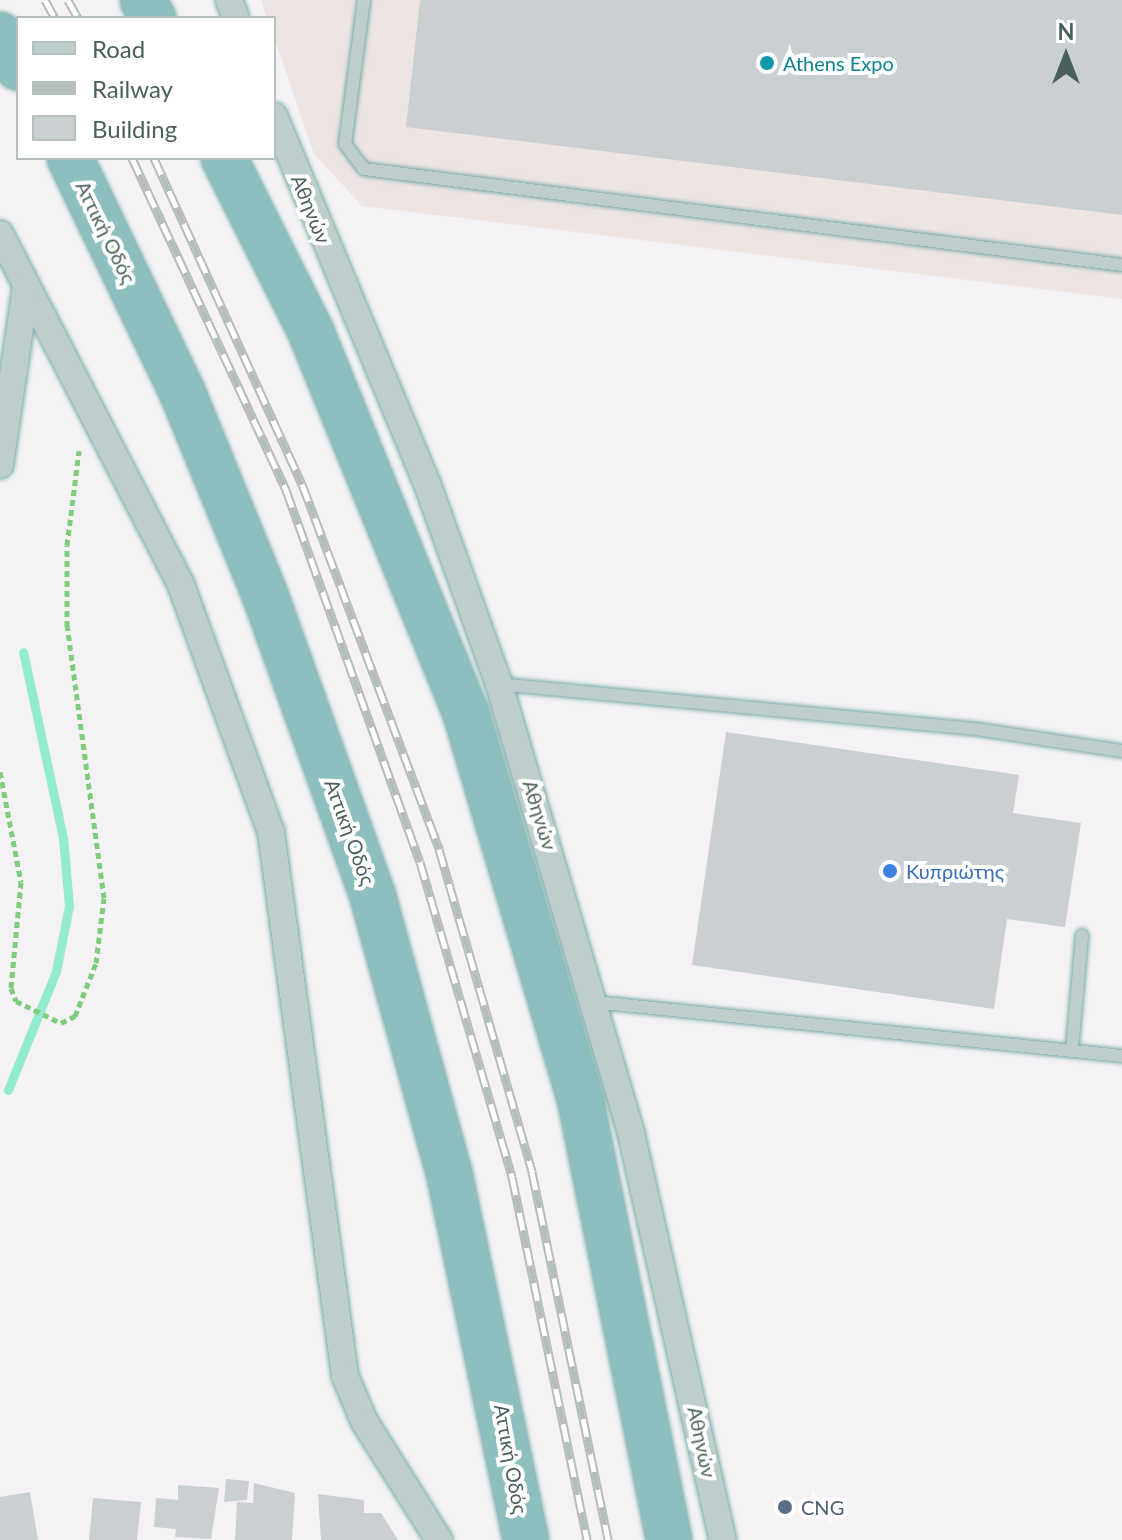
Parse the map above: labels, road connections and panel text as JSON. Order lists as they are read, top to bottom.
{
  "streets": {
    "highway": ["Αττική Οδός"],
    "street": ["Αθηνών"]
  },
  "places": ["Athens Expo", "Κυπριώτης", "CNG"],
  "legend": ["Road", "Railway", "Building"],
  "north": "top"
}
